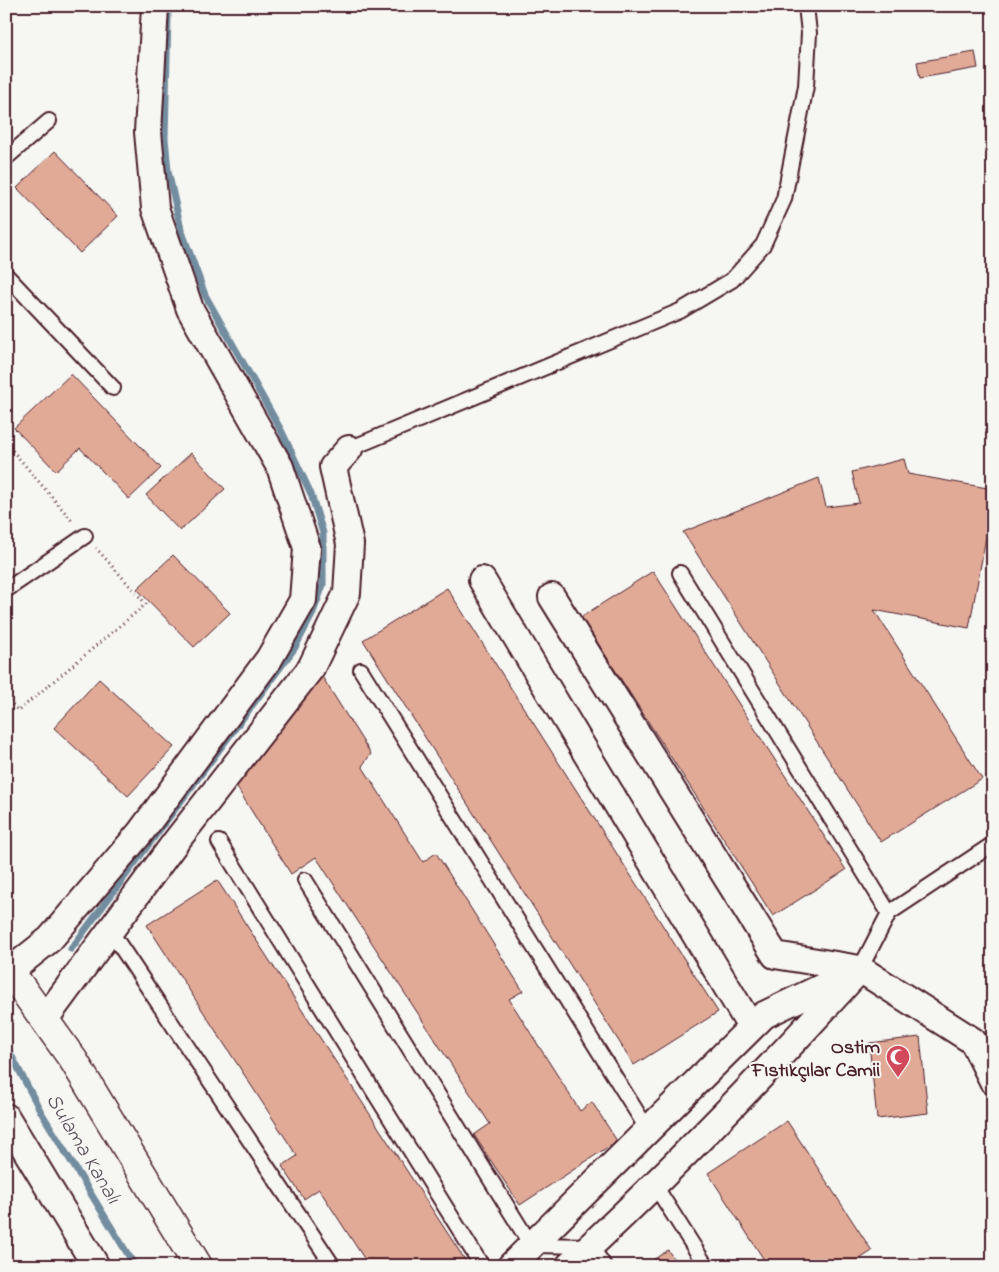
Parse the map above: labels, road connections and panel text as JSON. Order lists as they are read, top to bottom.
{
  "water": ["Sulama Kanalı"],
  "places": {
    "mosque": ["Ostim Fıstıkçılar Camii"]
  }
}
